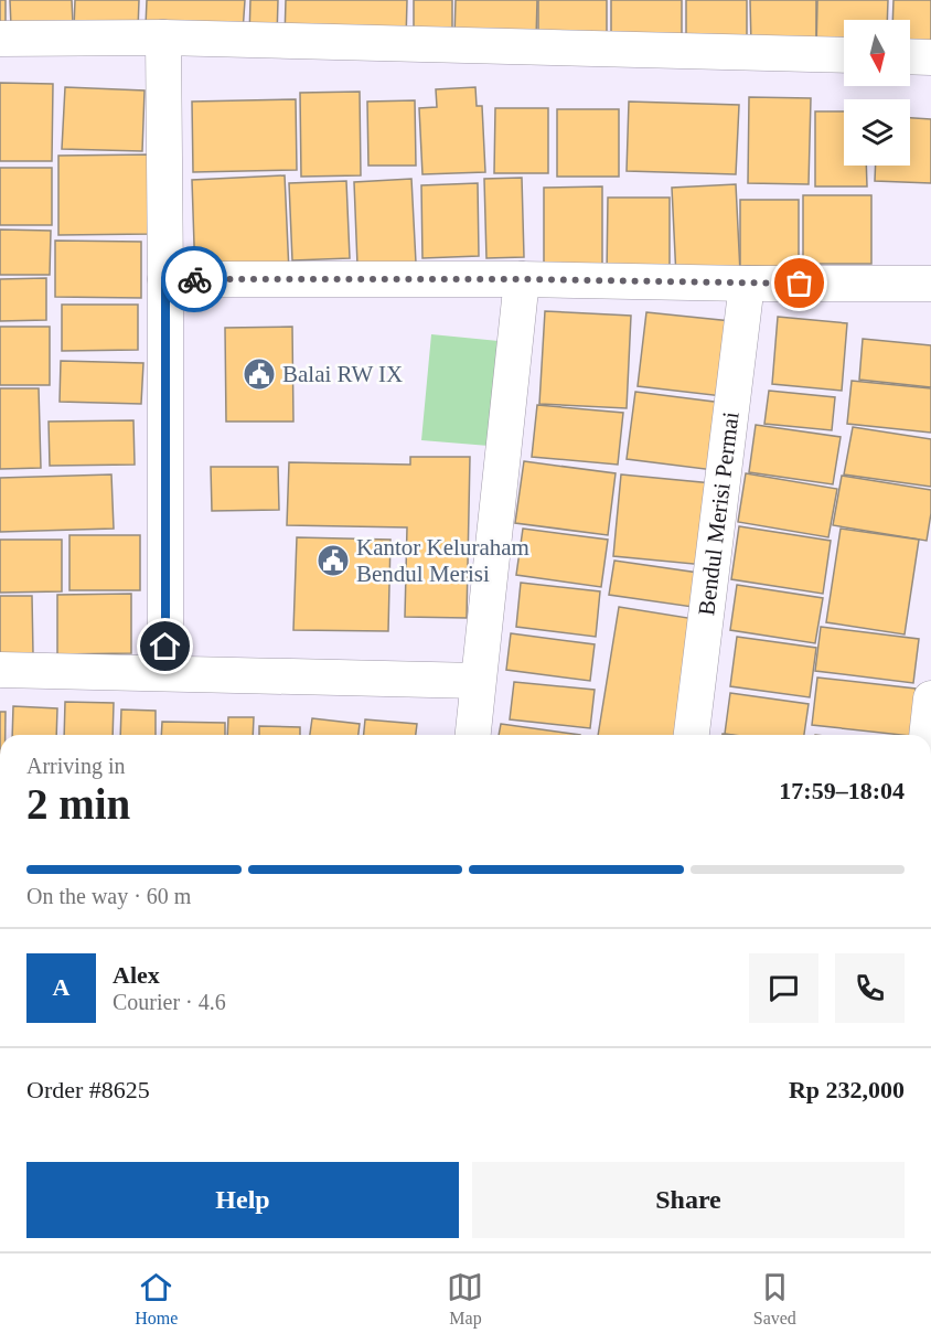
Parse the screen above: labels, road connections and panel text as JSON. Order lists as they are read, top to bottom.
{
  "streets": {
    "street": ["Bendul Merisi Permai"]
  },
  "places": {
    "public building": ["Balai RW IX", "Kantor Keluraham Bendul Merisi"]
  },
  "north": "bottom",
  "page": {
    "heading": ["2 min", "Arriving in", "17:59–18:04"],
    "panel": [
      "Alex",
      "Courier · 4.6",
      "Order #8625",
      "Rp 232,000"
    ],
    "bar": "On the way · 60 m",
    "round": "A",
    "buttons": ["Help", "Share"],
    "tabs": ["Home", "Map", "Saved"]
  }
}
